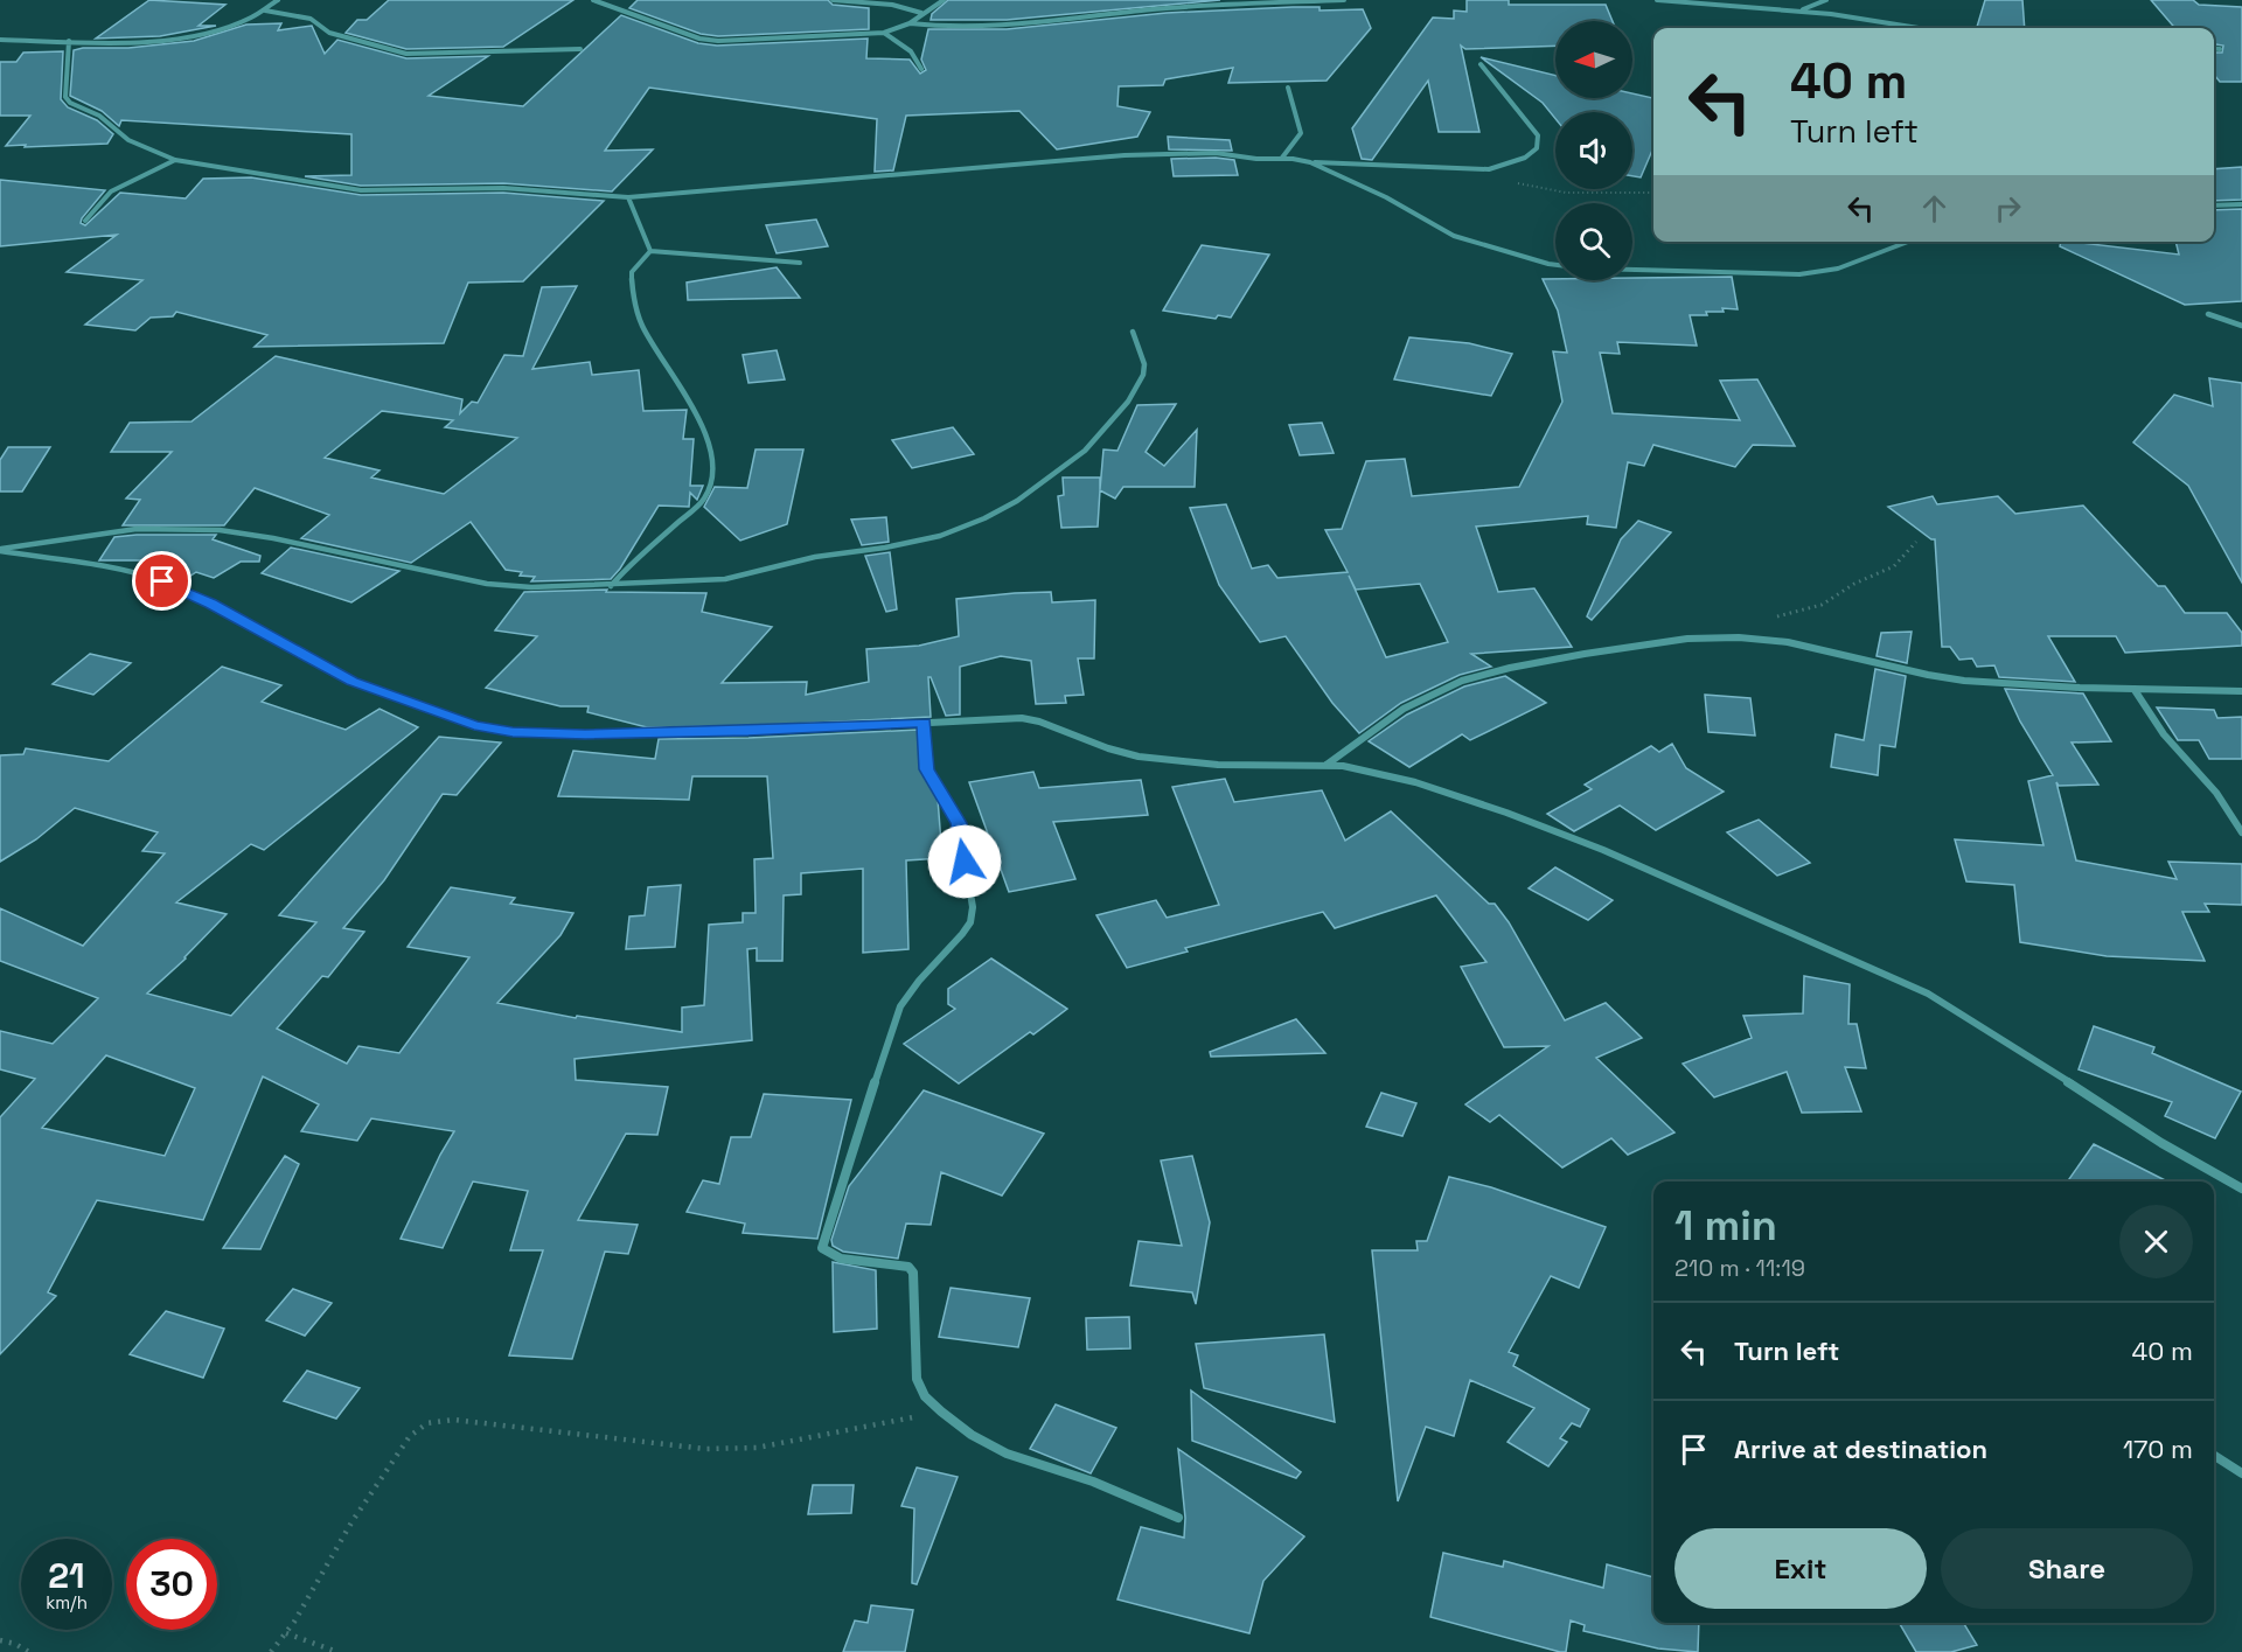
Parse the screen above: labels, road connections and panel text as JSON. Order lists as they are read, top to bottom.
{
  "north": "left",
  "page": {
    "turn": ["40 m", "Turn left"],
    "heading": ["1 min", "210 m · 11:19"],
    "list": [
      {
        "name": "Turn left",
        "value": "40 m"
      },
      {
        "name": "Arrive at destination",
        "value": "170 m"
      }
    ],
    "buttons": ["Exit", "Share"],
    "speed": "21 km/h",
    "limit": "30"
  }
}
